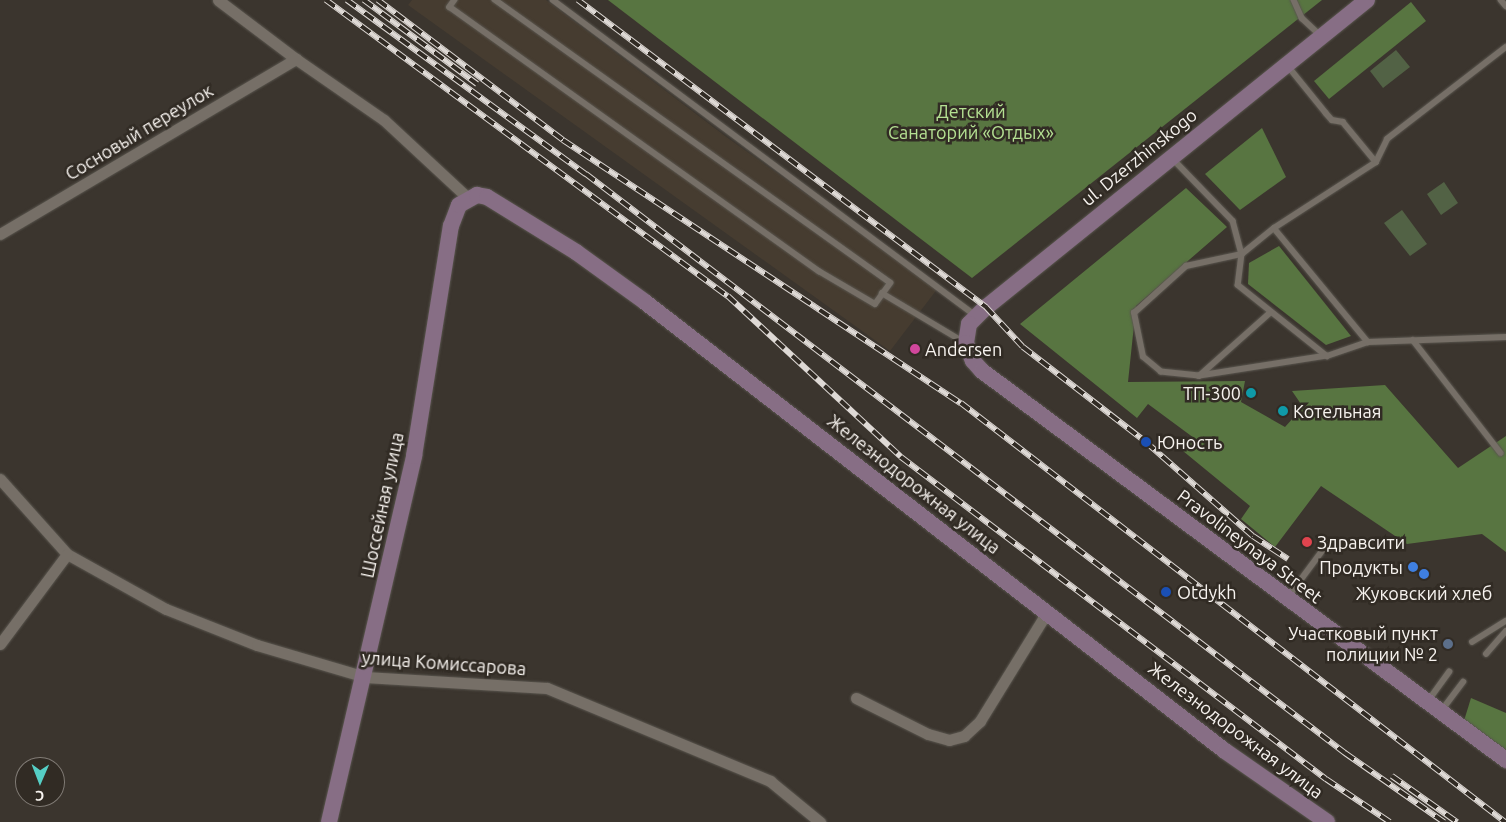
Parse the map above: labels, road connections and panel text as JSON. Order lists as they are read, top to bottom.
{
  "streets": {
    "street": [
      "Сосновый переулок",
      "ul. Dzerzhinskogo",
      "Железнодорожная улица",
      "Шоссейная улица",
      "Pravolineynaya Street",
      "улица Комиссарова"
    ]
  },
  "crossings": [
    ["ul. Dzerzhinskogo", "Pravolineynaya Street"],
    ["Железнодорожная улица", "Шоссейная улица"],
    ["Шоссейная улица", "улица Комиссарова"]
  ],
  "parks": ["Детский Санаторий «Отдых»"],
  "places": [
    "Andersen",
    "ТП-300",
    "Котельная",
    "Юность",
    "Здравсити",
    "Продукты",
    "Жуковский хлеб",
    "Otdykh",
    "Участковый пункт полиции № 2"
  ],
  "north": "bottom"
}
